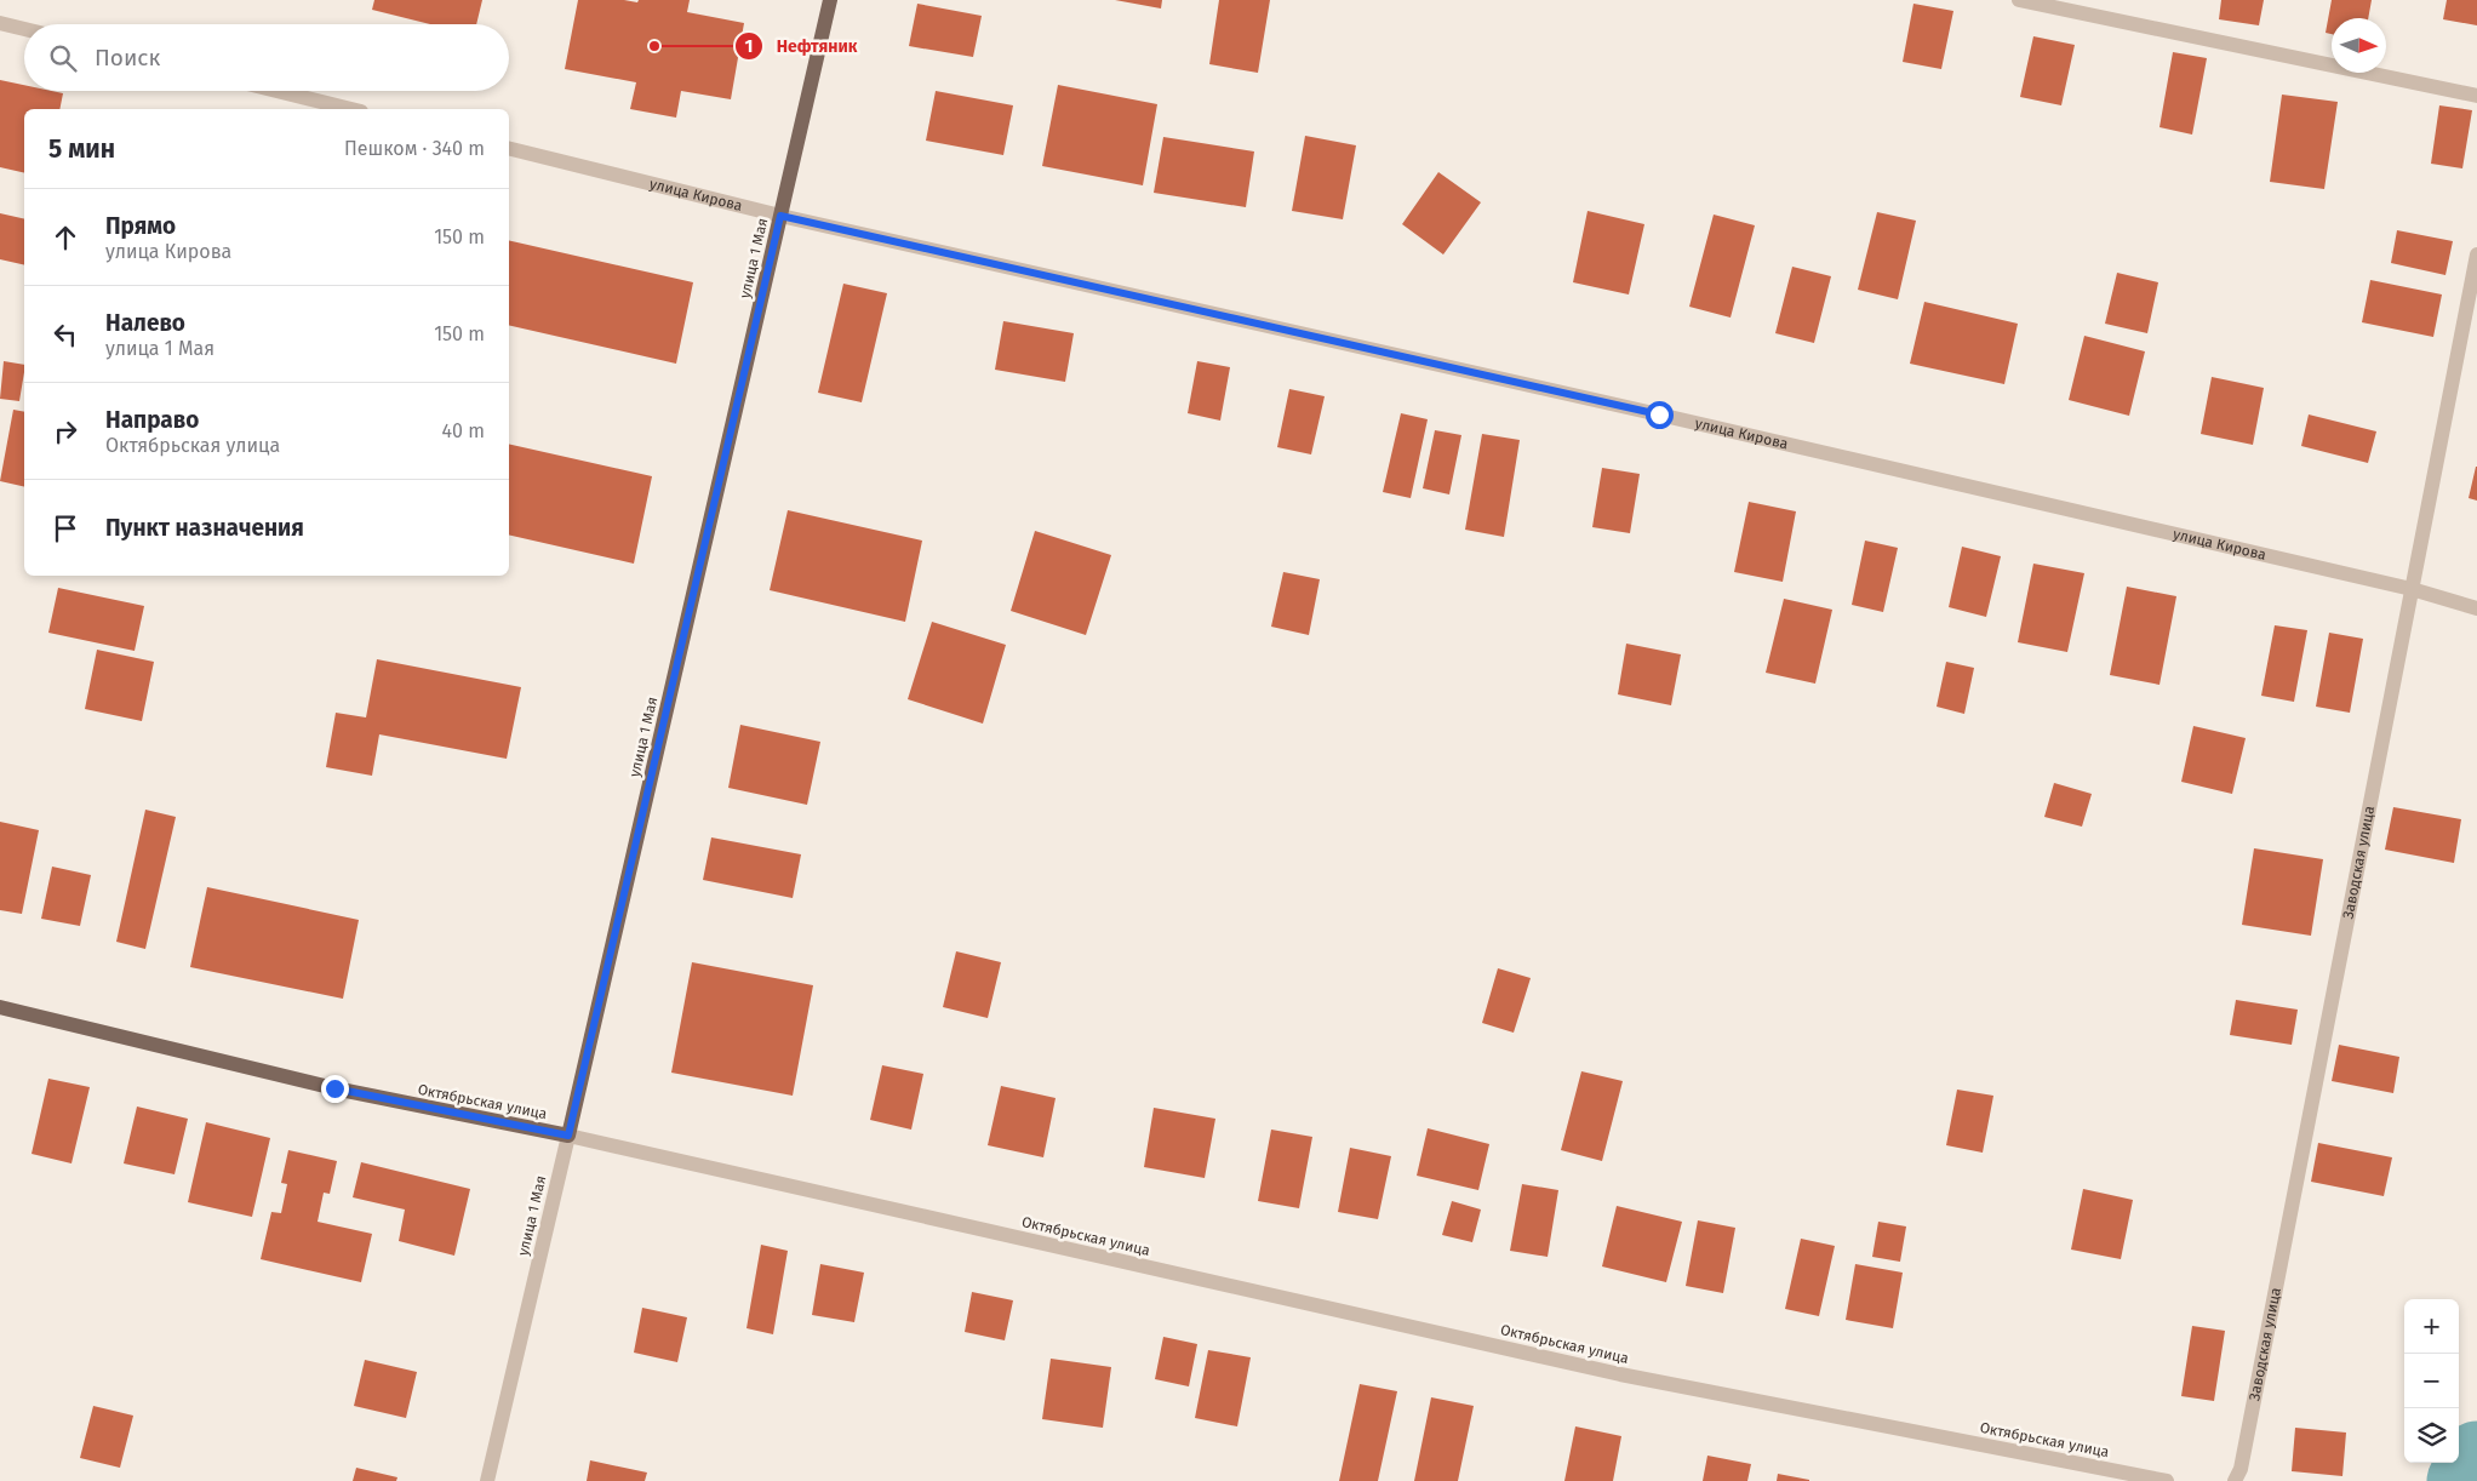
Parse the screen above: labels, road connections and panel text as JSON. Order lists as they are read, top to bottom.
{
  "streets": {
    "main road": ["улица 1 Мая", "Октябрьская улица"],
    "street": ["улица Кирова", "Заводская улица"]
  },
  "crossings": [
    ["улица Кирова", "улица 1 Мая"],
    ["улица Кирова", "Заводская улица"],
    ["улица 1 Мая", "Октябрьская улица"]
  ],
  "places": ["Нефтяник"],
  "north": "right",
  "page": {
    "search": "Поиск",
    "heading": ["5 мин", "Пешком · 340 m"],
    "list": [
      ["Прямо", "улица Кирова", "150 m"],
      ["Налево", "улица 1 Мая", "150 m"],
      ["Направо", "Октябрьская улица", "40 m"],
      "Пункт назначения"
    ],
    "map_buttons": ["+", "−"]
  }
}
